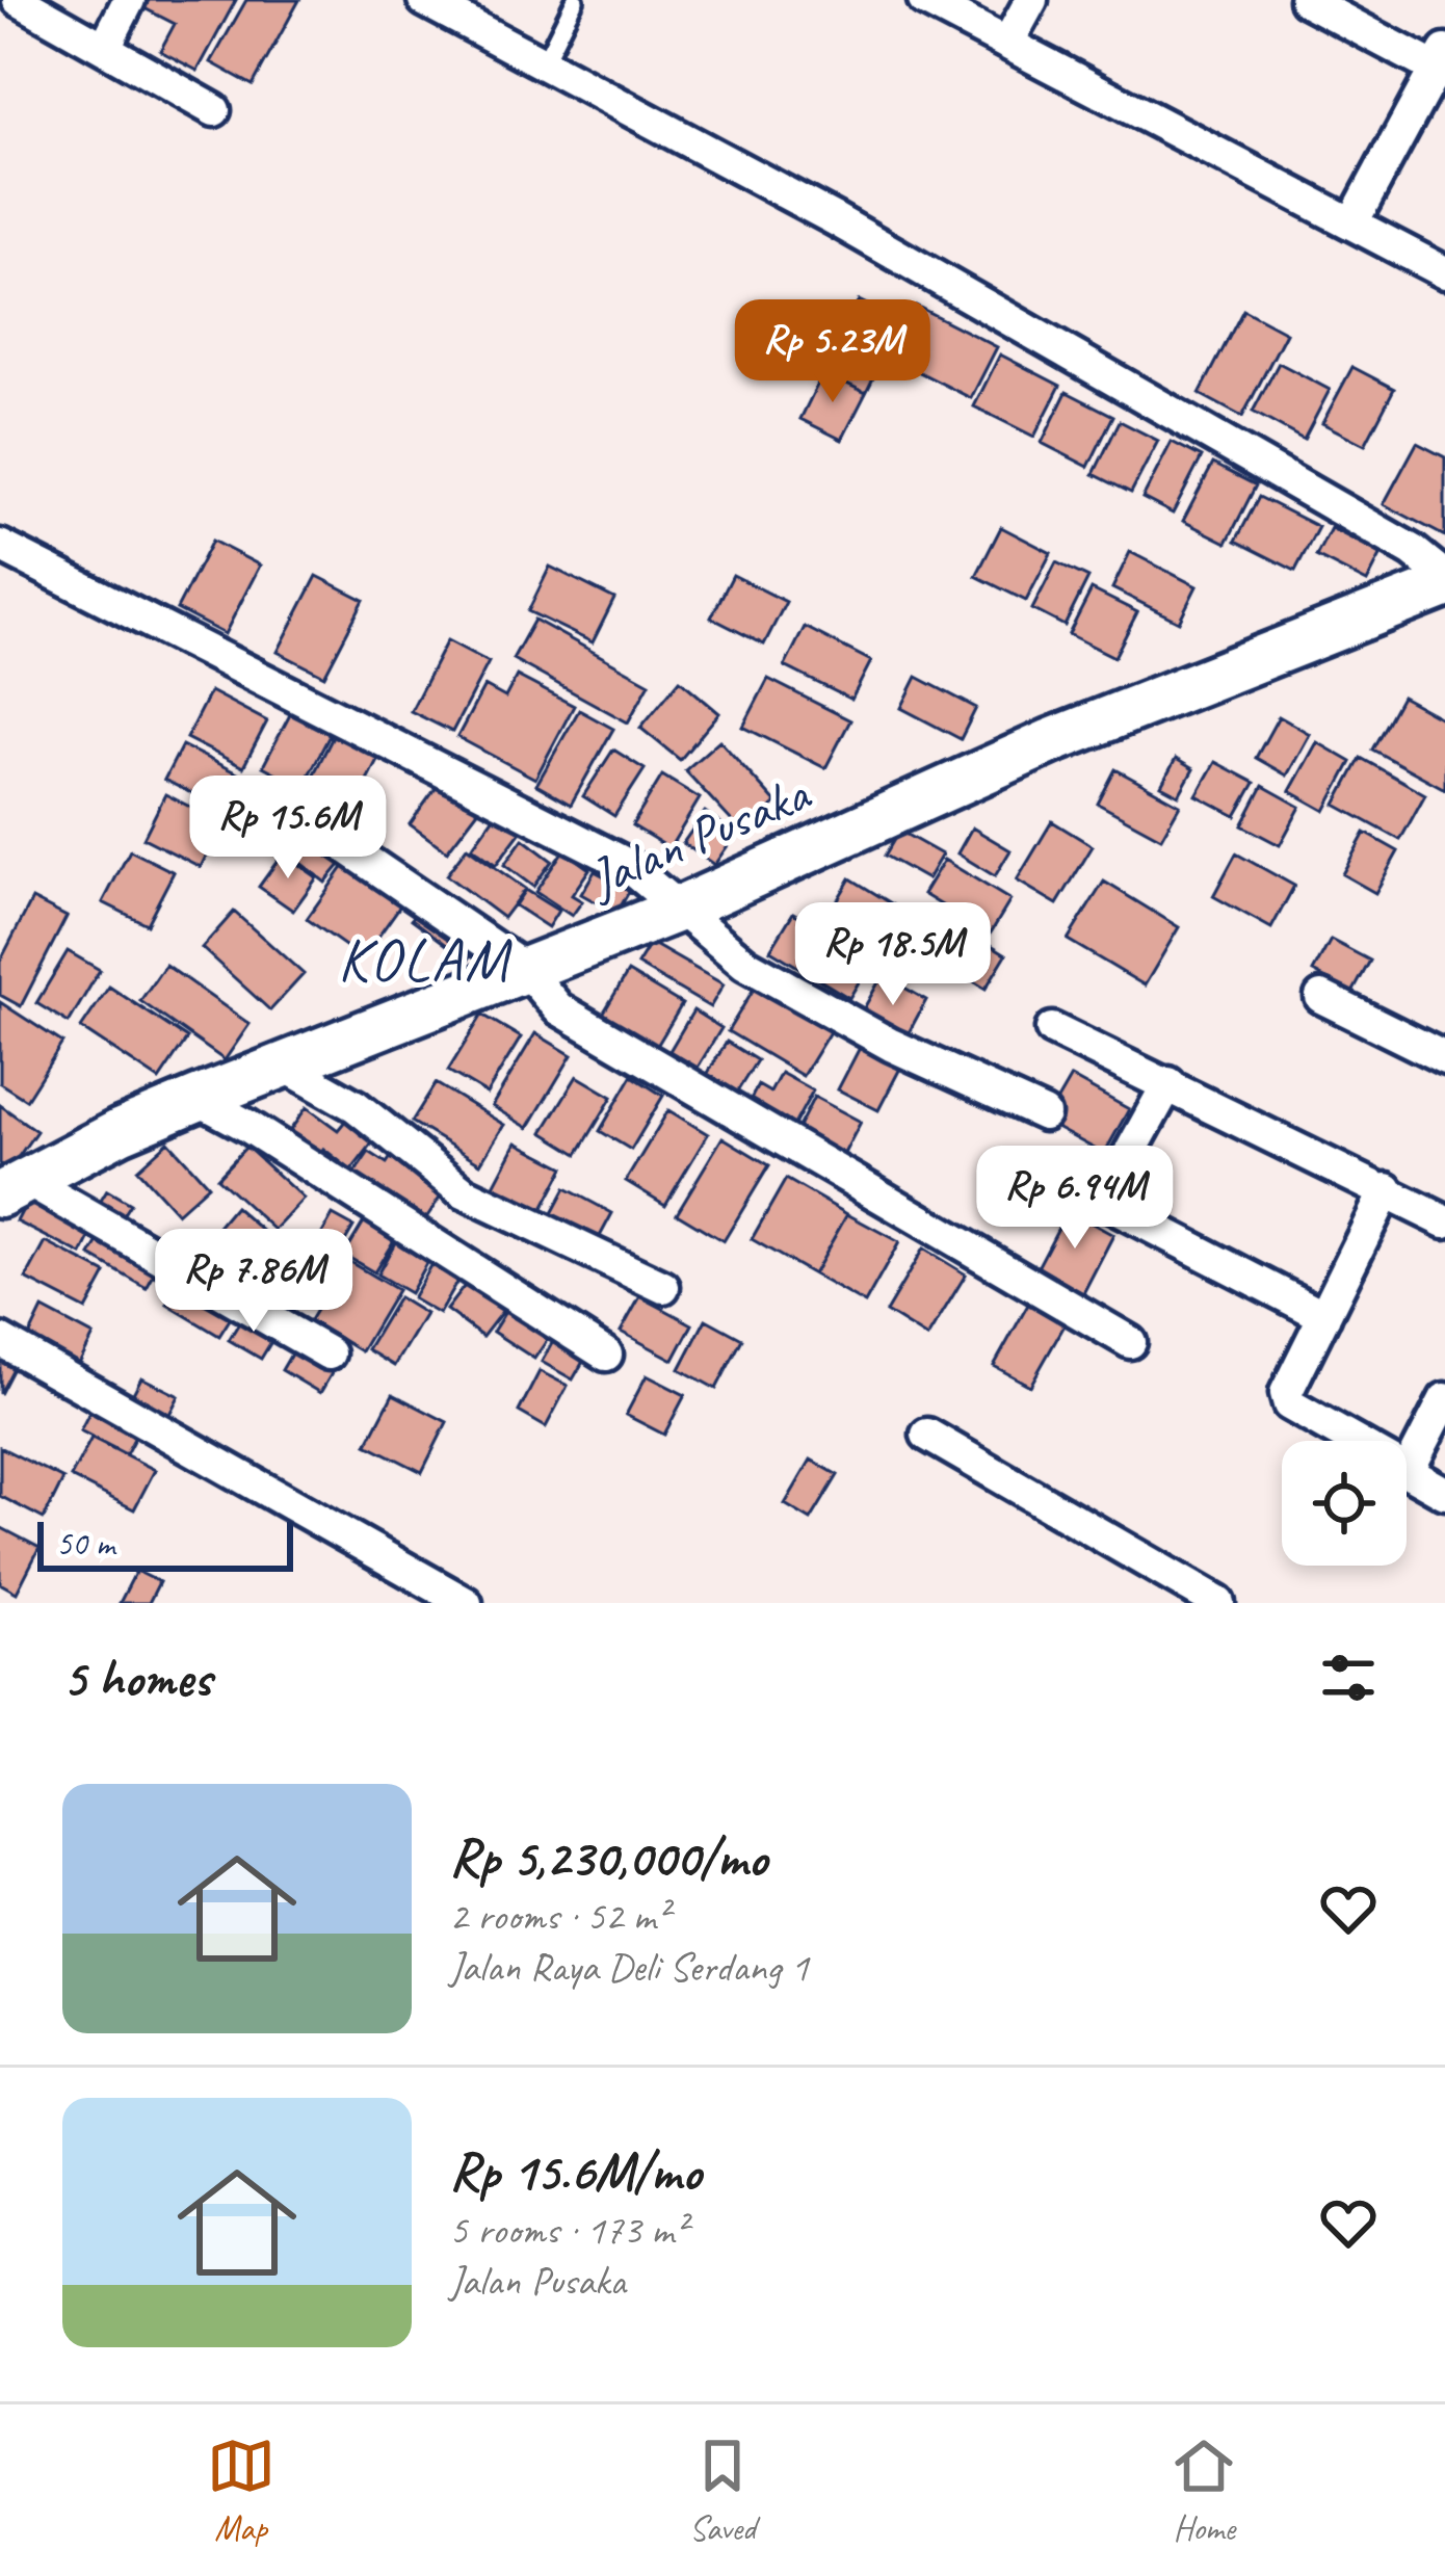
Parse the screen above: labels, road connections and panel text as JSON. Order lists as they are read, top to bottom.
{
  "streets": {
    "street": ["Jalan Pusaka"]
  },
  "districts": ["KOLAM"],
  "scale_bar": "50 m",
  "page": {
    "price": [
      "Rp 5.23M",
      "Rp 15.6M",
      "Rp 18.5M",
      "Rp 6.94M",
      "Rp 7.86M"
    ],
    "scale": "50 m",
    "heading": "5 homes",
    "list": [
      {
        "name": "Rp 5,230,000/mo",
        "note": "2 rooms · 52 m² · Jalan Raya Deli Serdang 1"
      },
      {
        "name": "Rp 15.6M/mo",
        "note": "5 rooms · 173 m² · Jalan Pusaka"
      }
    ],
    "tabs": ["Map", "Saved", "Home"]
  }
}
